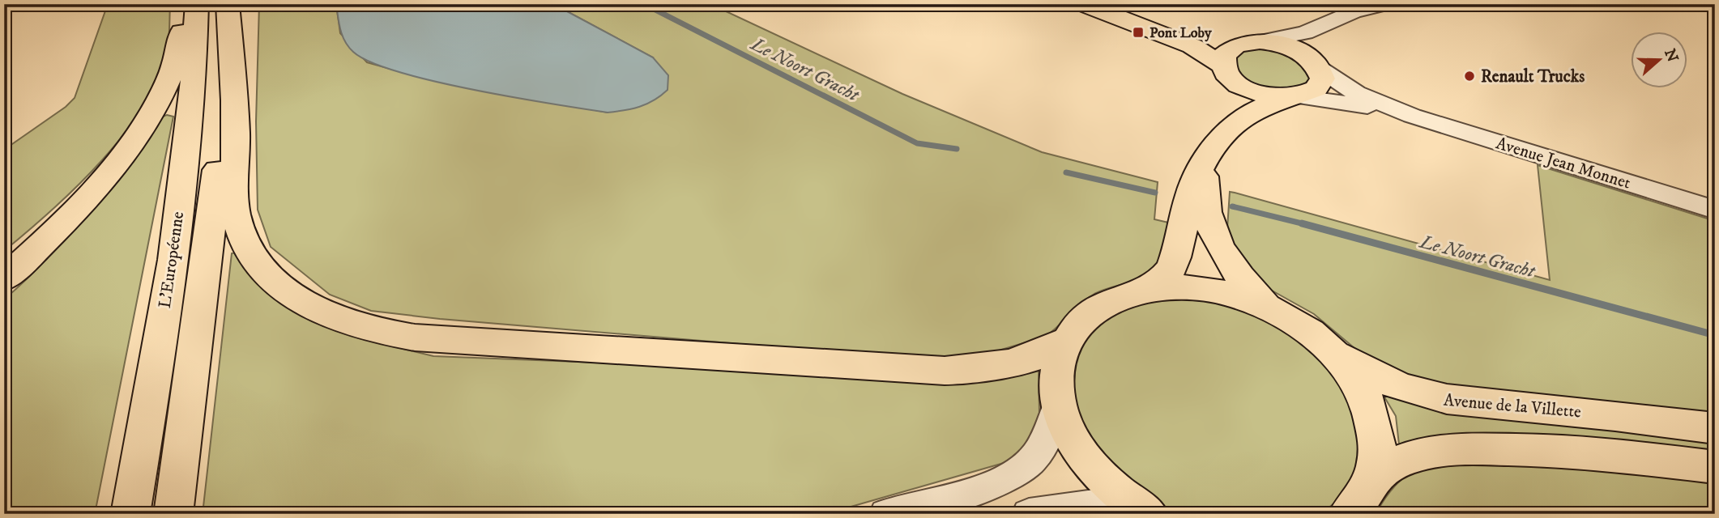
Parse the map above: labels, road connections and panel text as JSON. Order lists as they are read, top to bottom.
{
  "streets": {
    "main road": ["L'Européenne", "Avenue de la Villette"],
    "street": ["Avenue Jean Monnet"]
  },
  "water": ["Le Noort Gracht"],
  "places": {
    "transit": ["Pont Loby"],
    "other": ["Renault Trucks"]
  },
  "north": "right"
}
